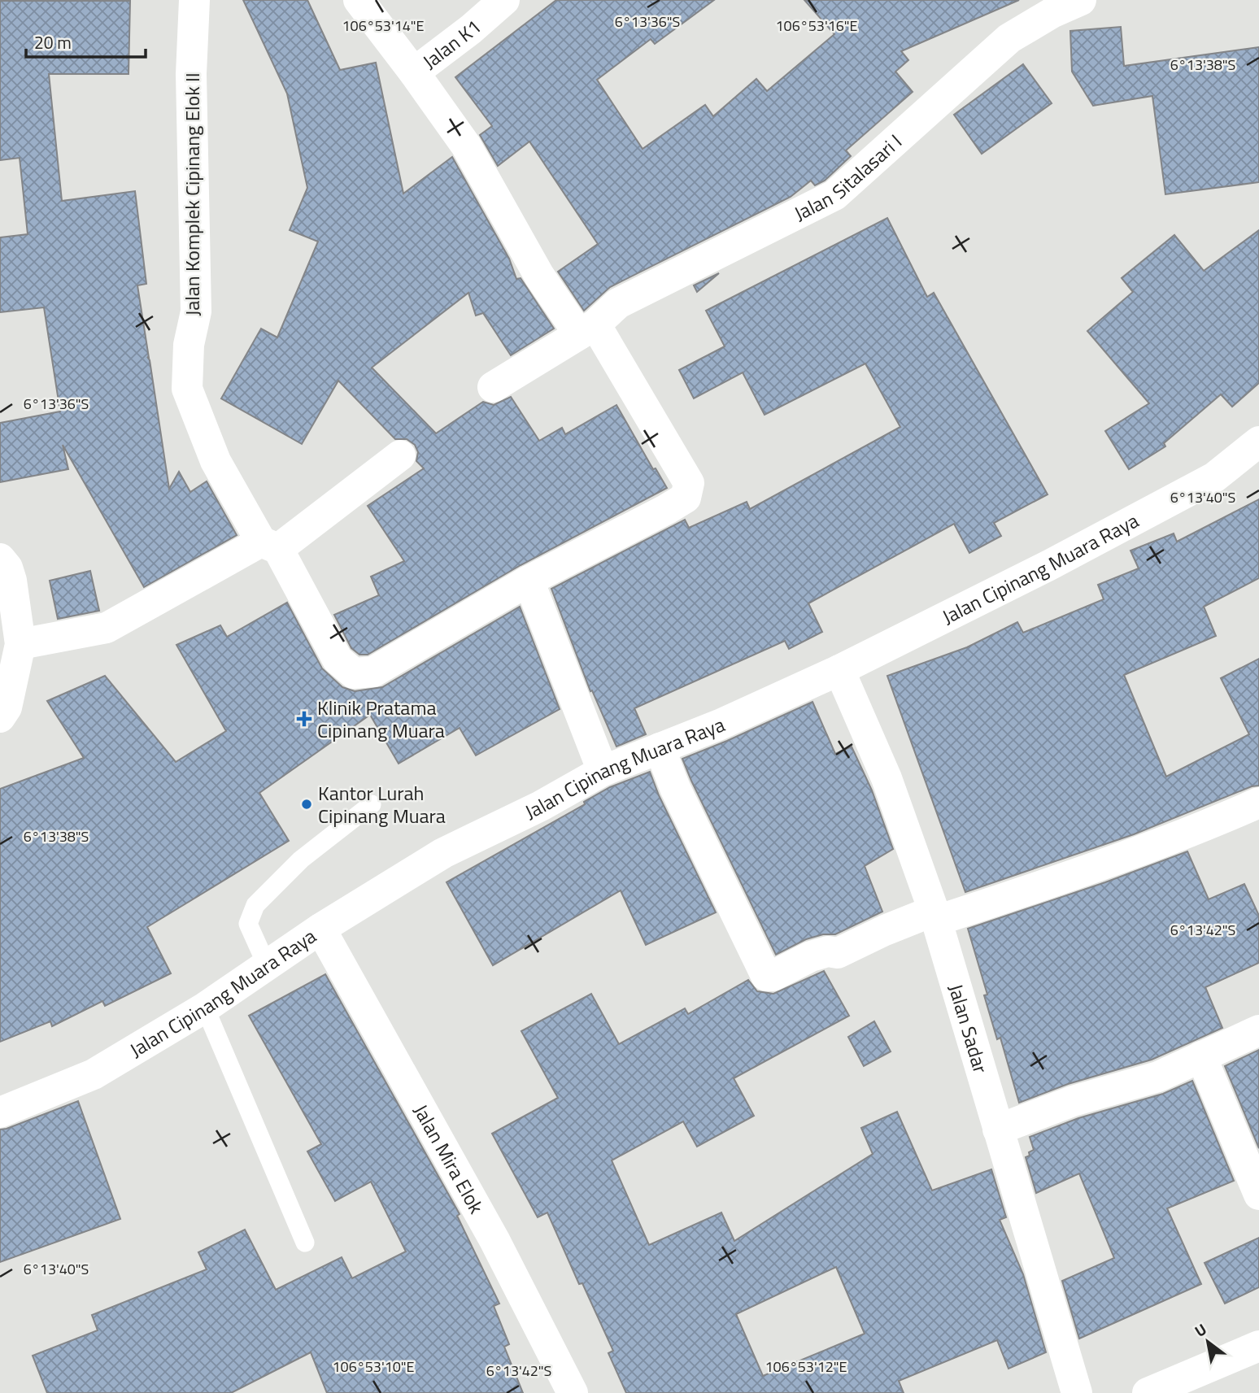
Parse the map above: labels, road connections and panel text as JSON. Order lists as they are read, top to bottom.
{
  "streets": {
    "street": [
      "Jalan K1",
      "Jalan Sitalasari I",
      "Jalan Komplek Cipinang Elok II",
      "Jalan Cipinang Muara Raya",
      "Jalan Sadar",
      "Jalan Mira Elok"
    ]
  },
  "crossings": [
    ["Jalan K1", "Jalan Komplek Cipinang Elok II"],
    ["Jalan Sitalasari I", "Jalan Komplek Cipinang Elok II"],
    ["Jalan Cipinang Muara Raya", "Jalan Sadar"],
    ["Jalan Cipinang Muara Raya", "Jalan Mira Elok"]
  ],
  "places": {
    "health": ["Klinik Pratama Cipinang Muara"],
    "other": ["Kantor Lurah Cipinang Muara"]
  },
  "scale_bar": "20 m",
  "north": "top left",
  "coordinates": [
    "6°13'36\"S",
    "106°53'14\"E",
    "106°53'16\"E",
    "6°13'38\"S",
    "6°13'40\"S",
    "6°13'42\"S",
    "106°53'10\"E",
    "106°53'12\"E"
  ]
}
